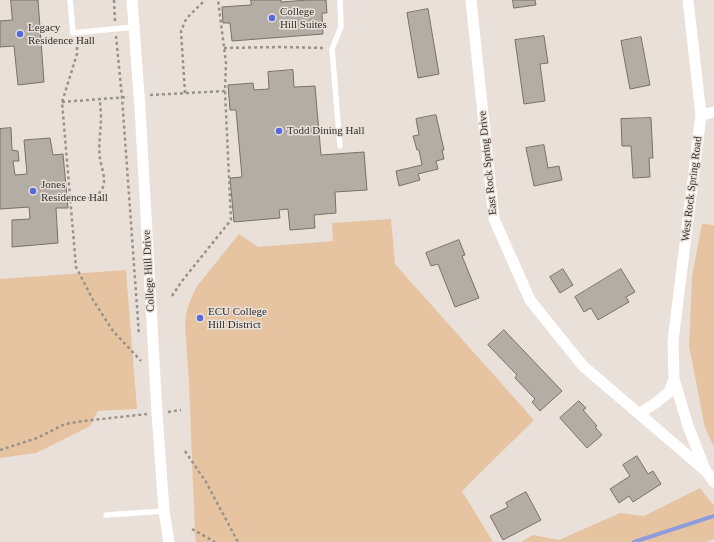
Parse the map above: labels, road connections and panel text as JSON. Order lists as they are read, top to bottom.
{
  "streets": {
    "street": ["East Rock Spring Drive", "West Rock Spring Road", "College Hill Drive"]
  },
  "crossings": [
    ["East Rock Spring Drive", "West Rock Spring Road"]
  ],
  "places": [
    "College Hill Suites",
    "Legacy Residence Hall",
    "Todd Dining Hall",
    "Jones Residence Hall",
    "ECU College Hill District"
  ]
}
